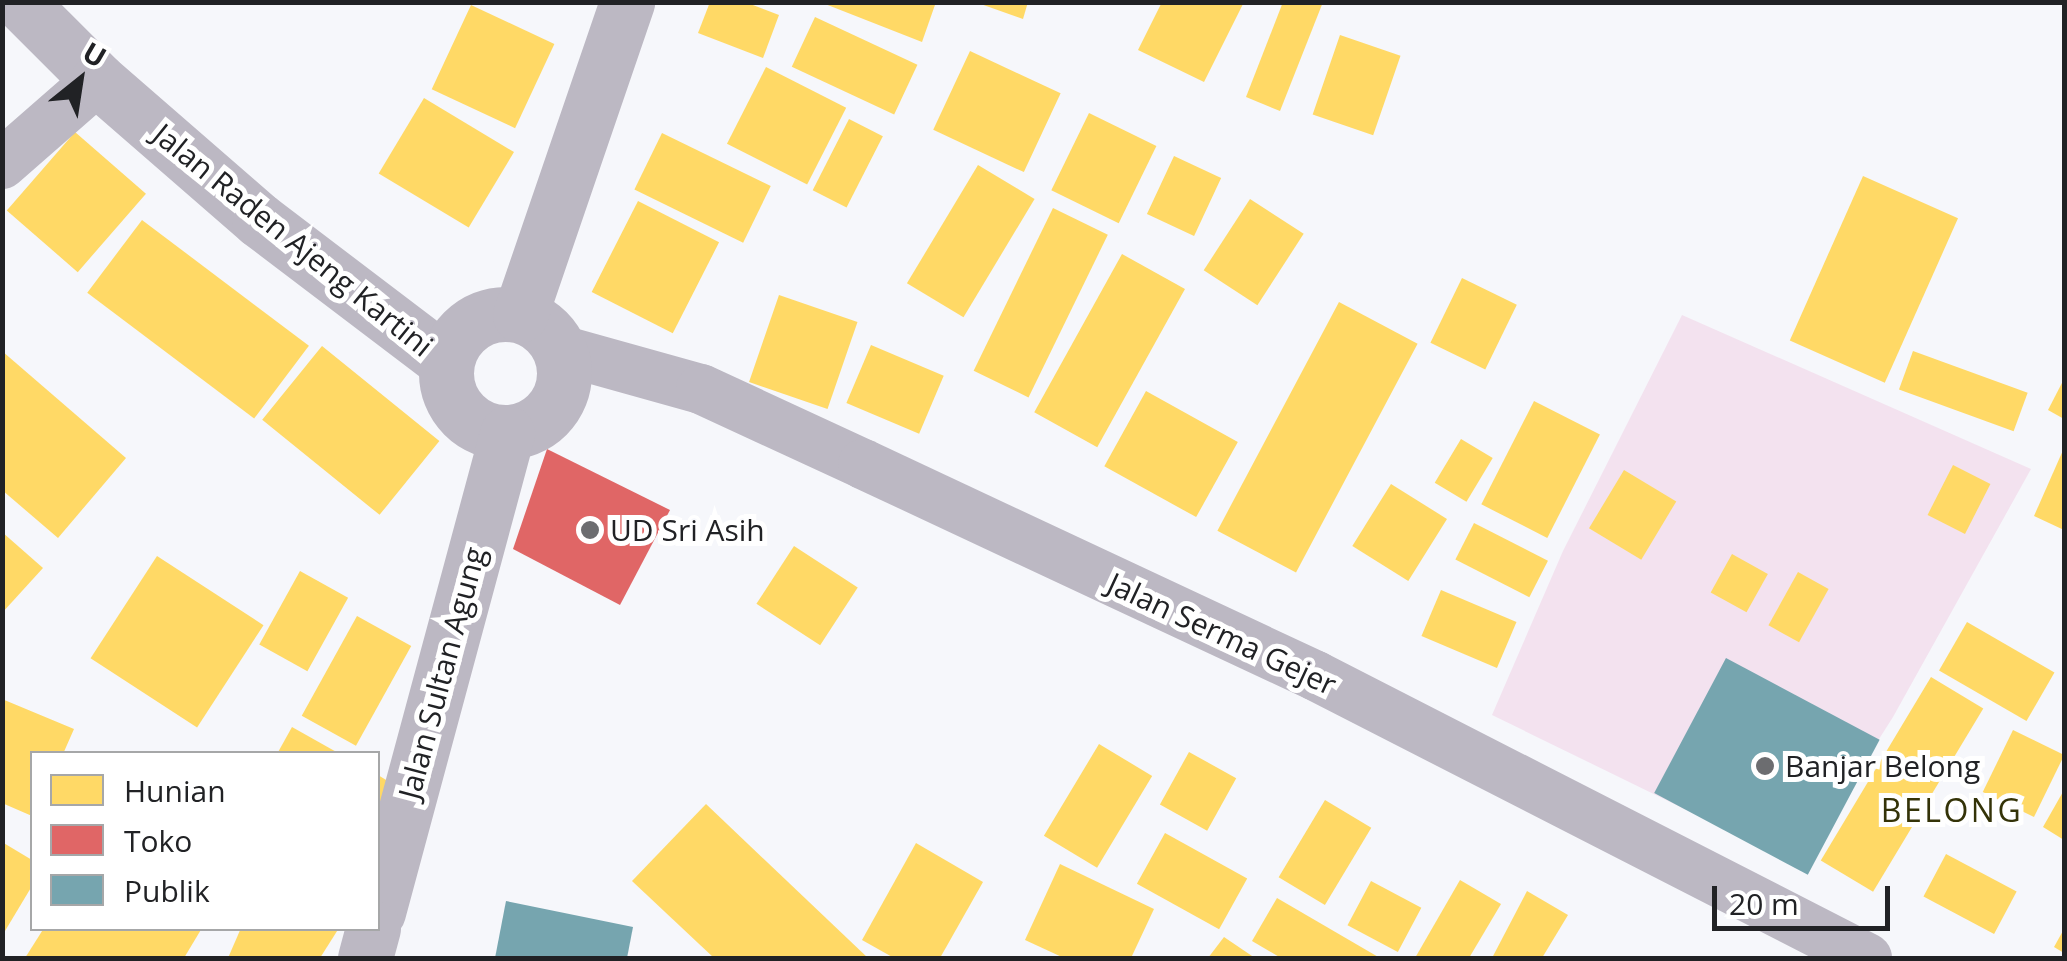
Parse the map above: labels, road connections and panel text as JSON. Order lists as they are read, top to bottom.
{
  "streets": {
    "street": ["Jalan Raden Ajeng Kartini", "Jalan Serma Gejer", "Jalan Sultan Agung"]
  },
  "crossings": [
    ["Jalan Raden Ajeng Kartini", "Jalan Serma Gejer"],
    ["Jalan Raden Ajeng Kartini", "Jalan Sultan Agung"],
    ["Jalan Serma Gejer", "Jalan Sultan Agung"]
  ],
  "districts": ["BELONG"],
  "places": ["UD Sri Asih", "Banjar Belong"],
  "legend": ["Hunian", "Toko", "Publik"],
  "scale_bar": "20 m",
  "north": "top right"
}
